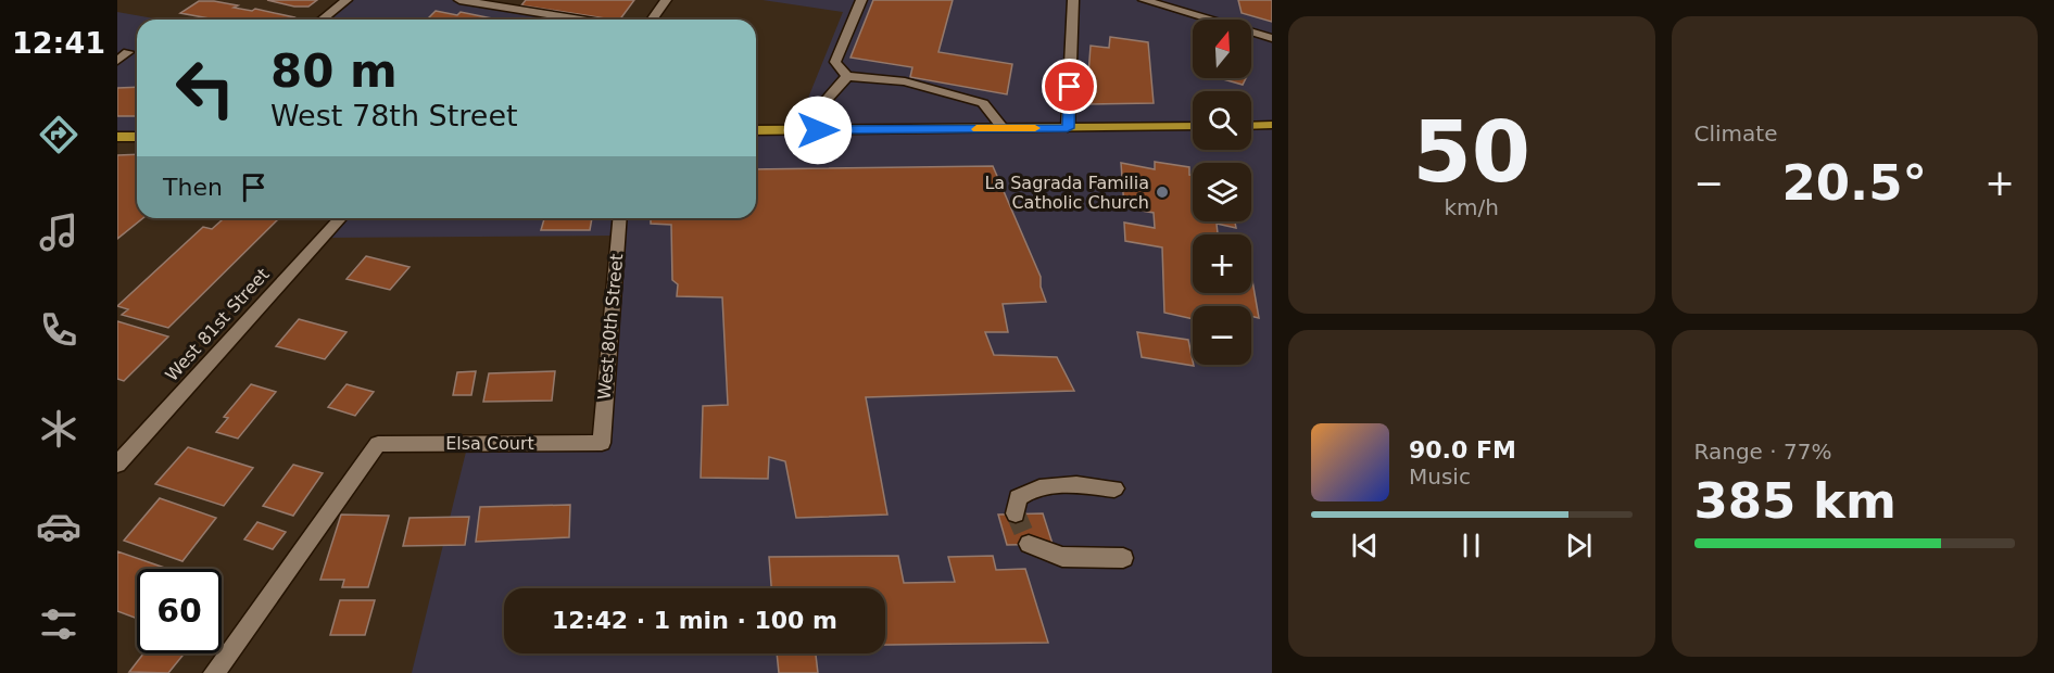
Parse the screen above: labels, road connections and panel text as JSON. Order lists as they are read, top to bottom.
{
  "streets": {
    "street": ["West 81st Street", "West 80th Street", "Elsa Court"]
  },
  "crossings": [
    ["West 80th Street", "Elsa Court"]
  ],
  "places": ["La Sagrada Familia Catholic Church"],
  "north": "top",
  "page": {
    "tabs": "12:41",
    "tile": [
      ["50", "km/h"],
      "Climate",
      ["Range · 77%", "385 km"]
    ],
    "map_buttons": ["+", "−"],
    "turn": ["80 m", "West 78th Street"],
    "then": "Then",
    "heat": ["−", "20.5°", "+"],
    "song": ["90.0 FM", "Music"],
    "limit": "60",
    "trip": "12:42 · 1 min · 100 m"
  }
}
